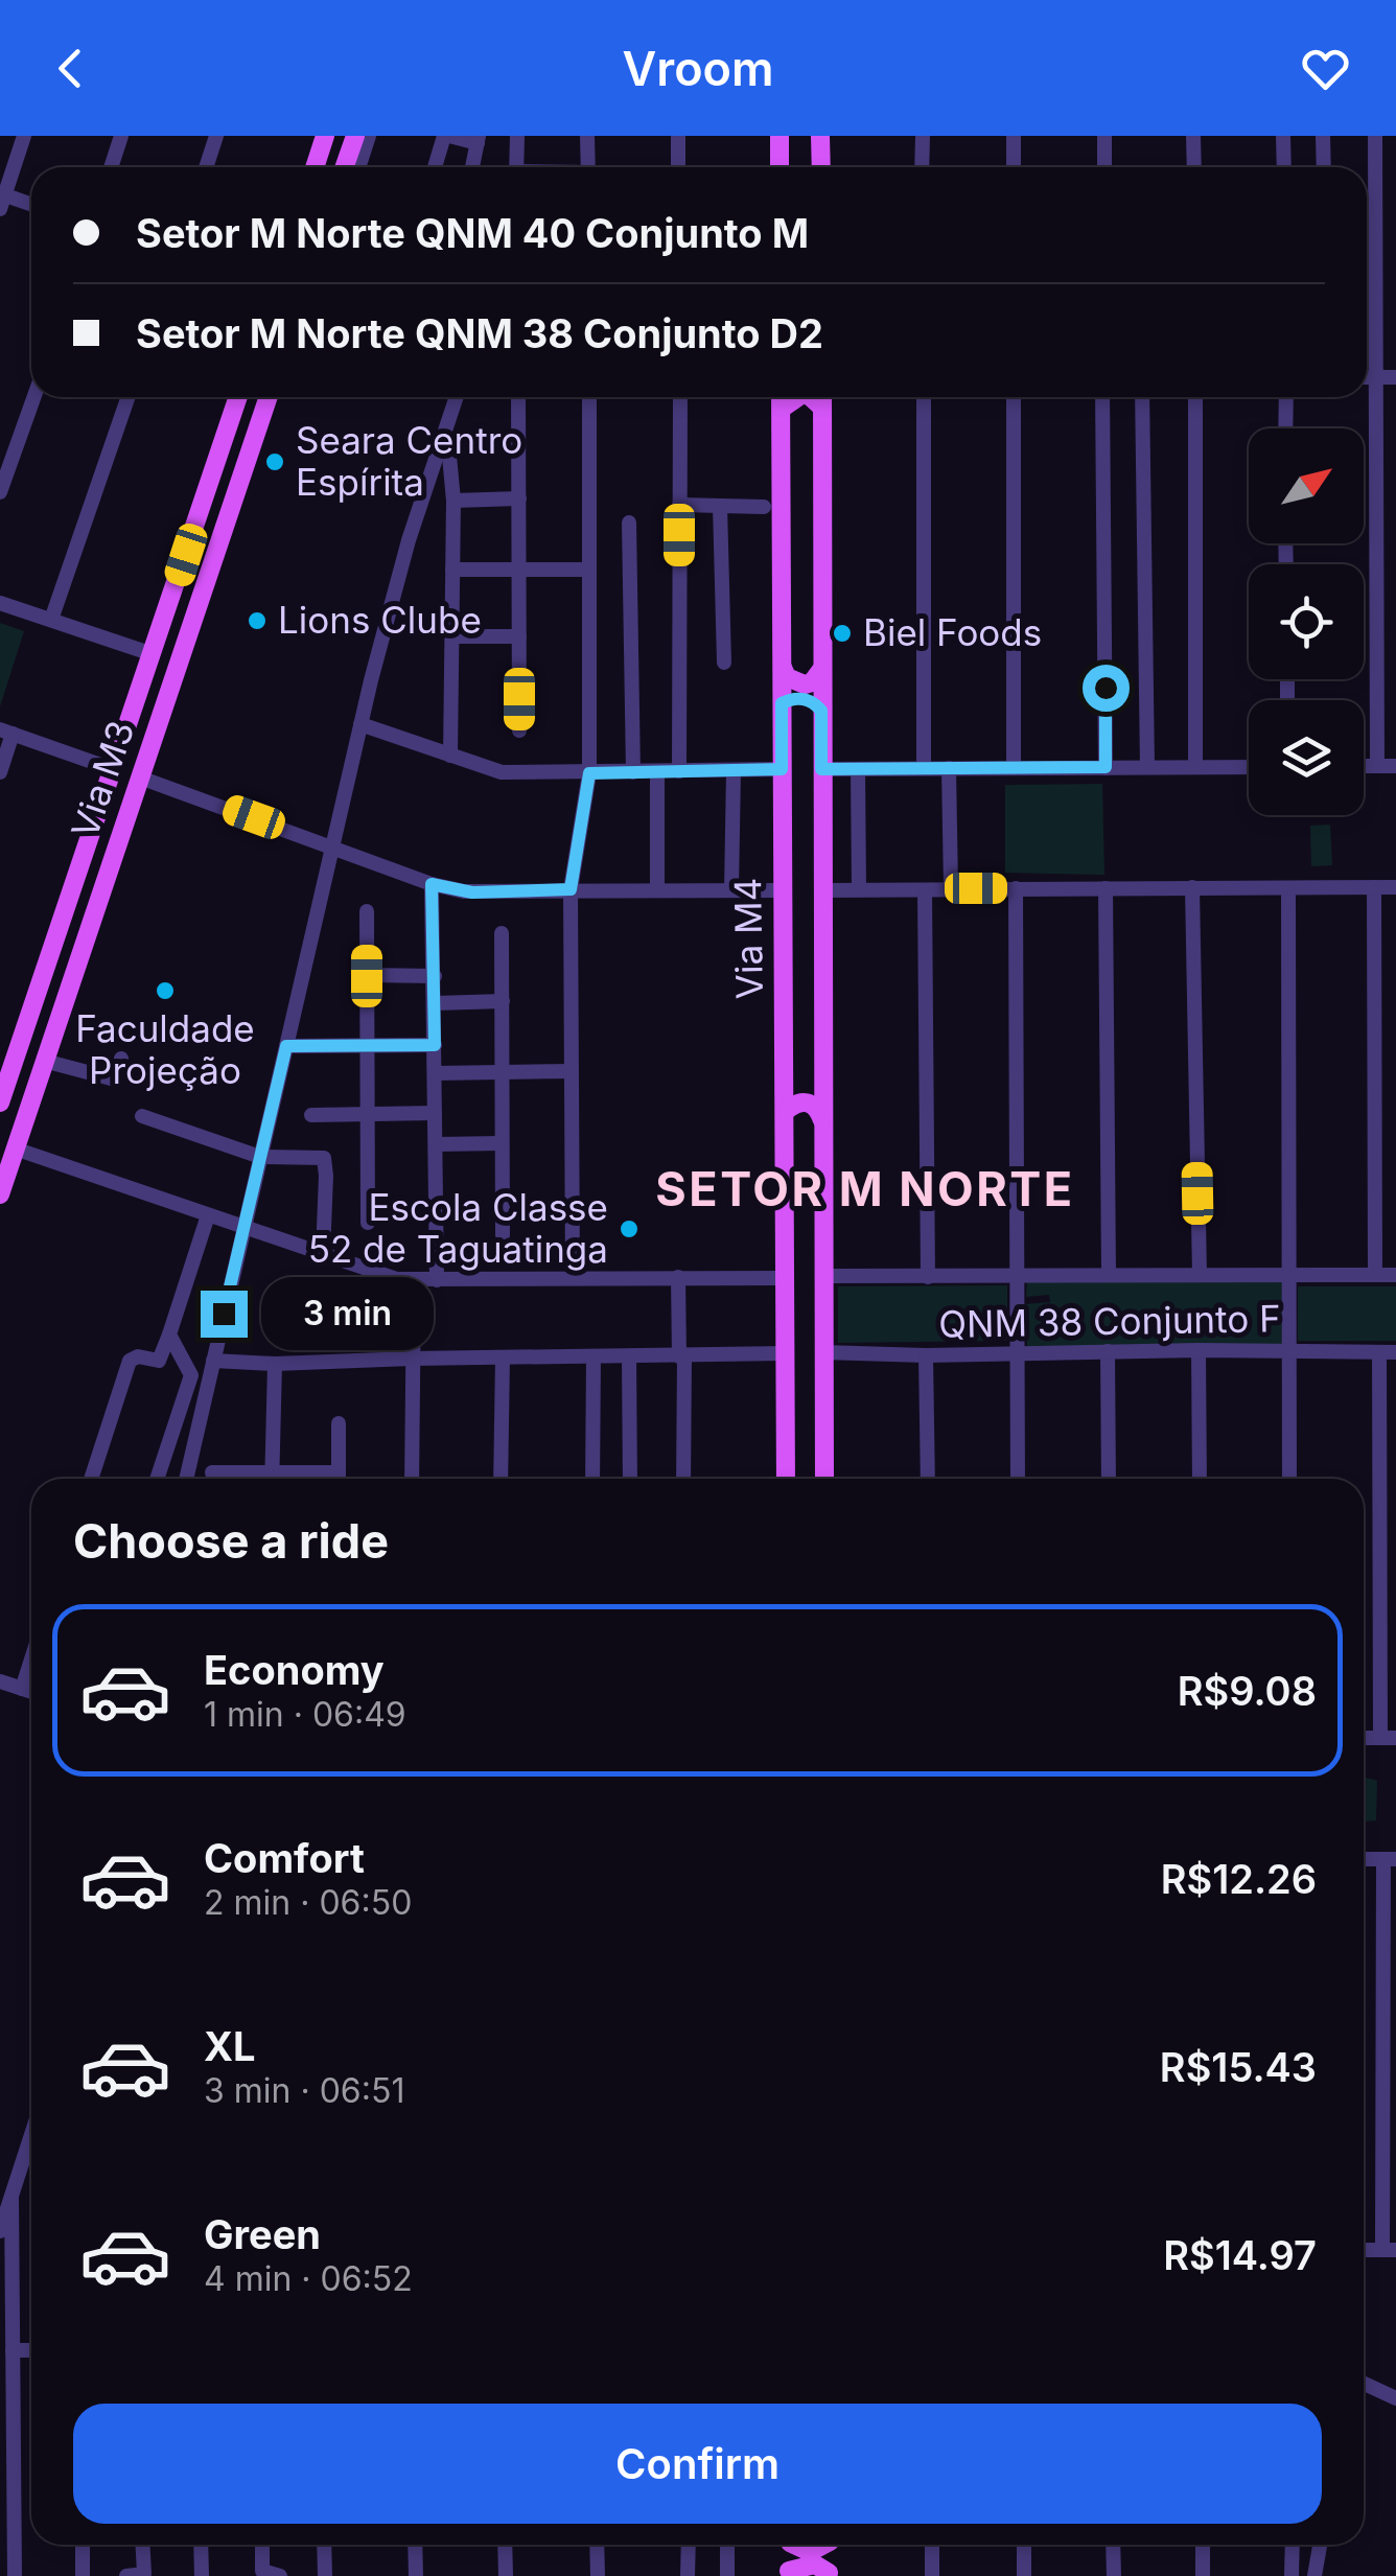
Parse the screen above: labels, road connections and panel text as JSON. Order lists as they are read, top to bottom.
{
  "streets": {
    "main road": ["Via M3", "Via M4"],
    "street": ["QNM 38 Conjunto F"]
  },
  "districts": ["SETOR M NORTE"],
  "places": [
    "Seara Centro Espírita",
    "Lions Clube",
    "Biel Foods",
    "Faculdade Projeção",
    "Escola Classe 52 de Taguatinga"
  ],
  "north": "top right",
  "page": {
    "header": "Vroom",
    "banner": ["Setor M Norte QNM 40 Conjunto M", "Setor M Norte QNM 38 Conjunto D2"],
    "bubble": "3 min",
    "heading": "Choose a ride",
    "list": [
      {
        "name": "Economy",
        "note": "1 min · 06:49",
        "value": "R$9.08"
      },
      {
        "name": "Comfort",
        "note": "2 min · 06:50",
        "value": "R$12.26"
      },
      {
        "name": "XL",
        "note": "3 min · 06:51",
        "value": "R$15.43"
      },
      {
        "name": "Green",
        "note": "4 min · 06:52",
        "value": "R$14.97"
      }
    ],
    "buttons": "Confirm"
  }
}
